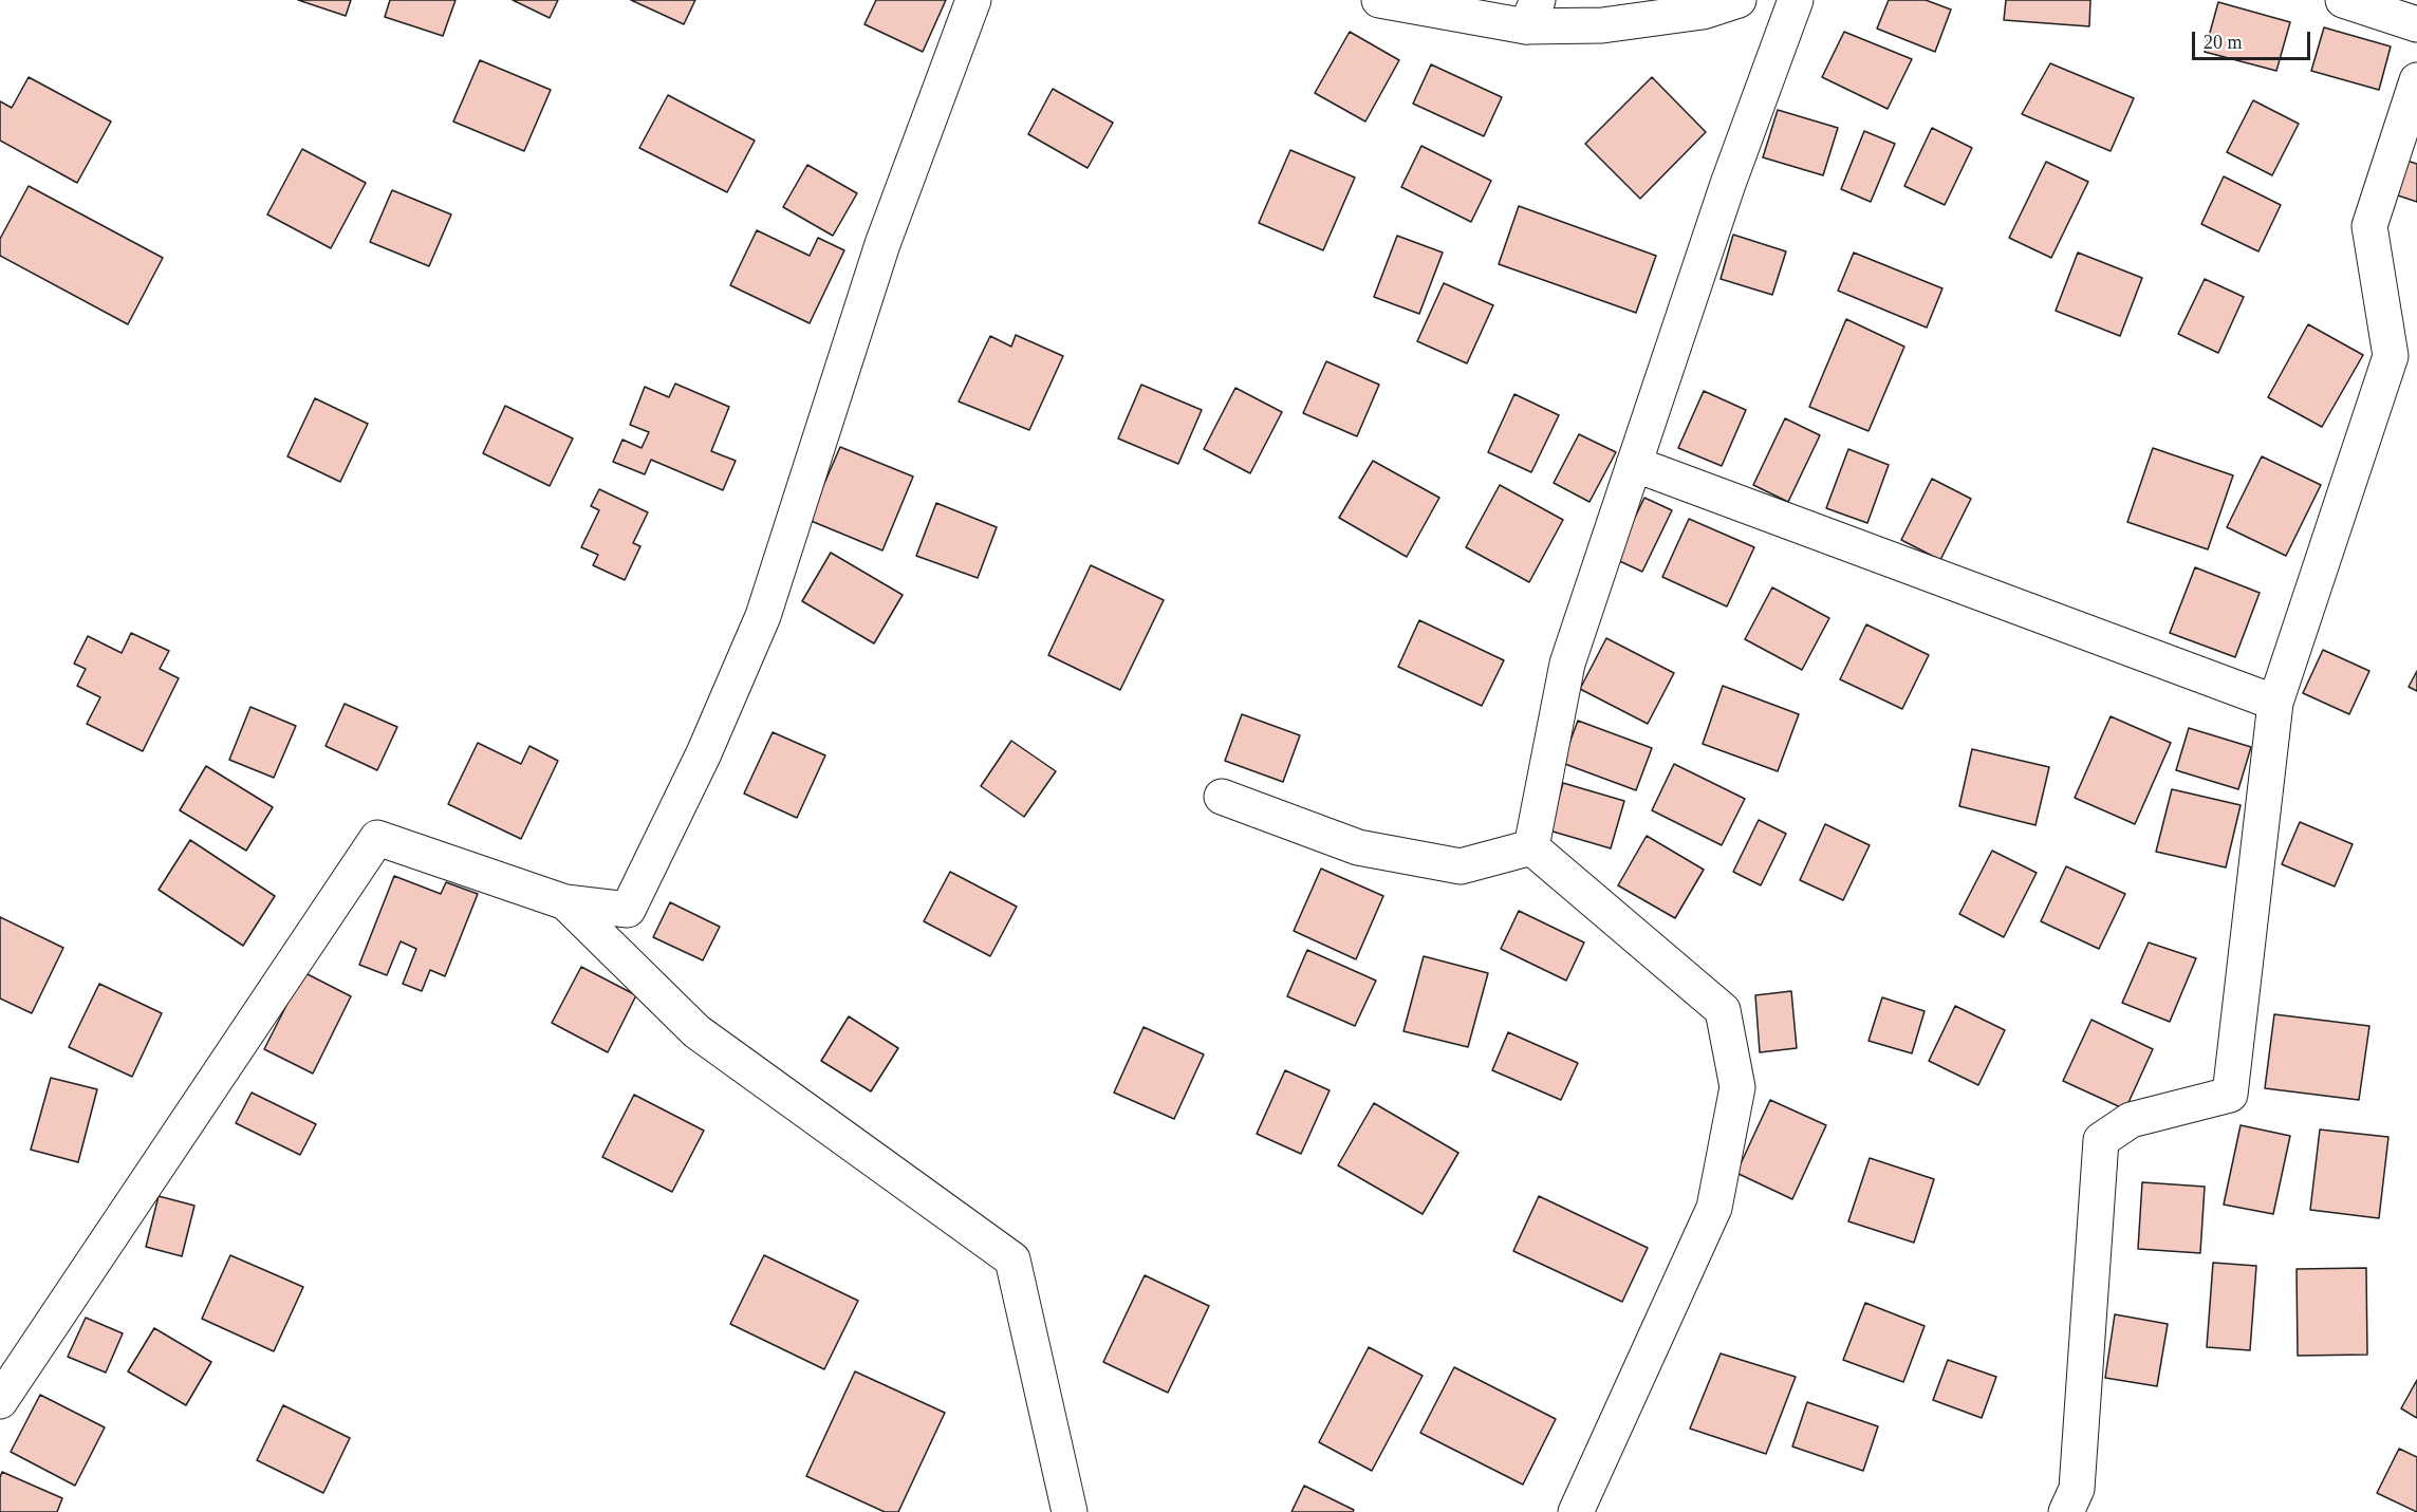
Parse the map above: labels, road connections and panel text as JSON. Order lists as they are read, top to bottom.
{
  "scale_bar": "20 m"
}
